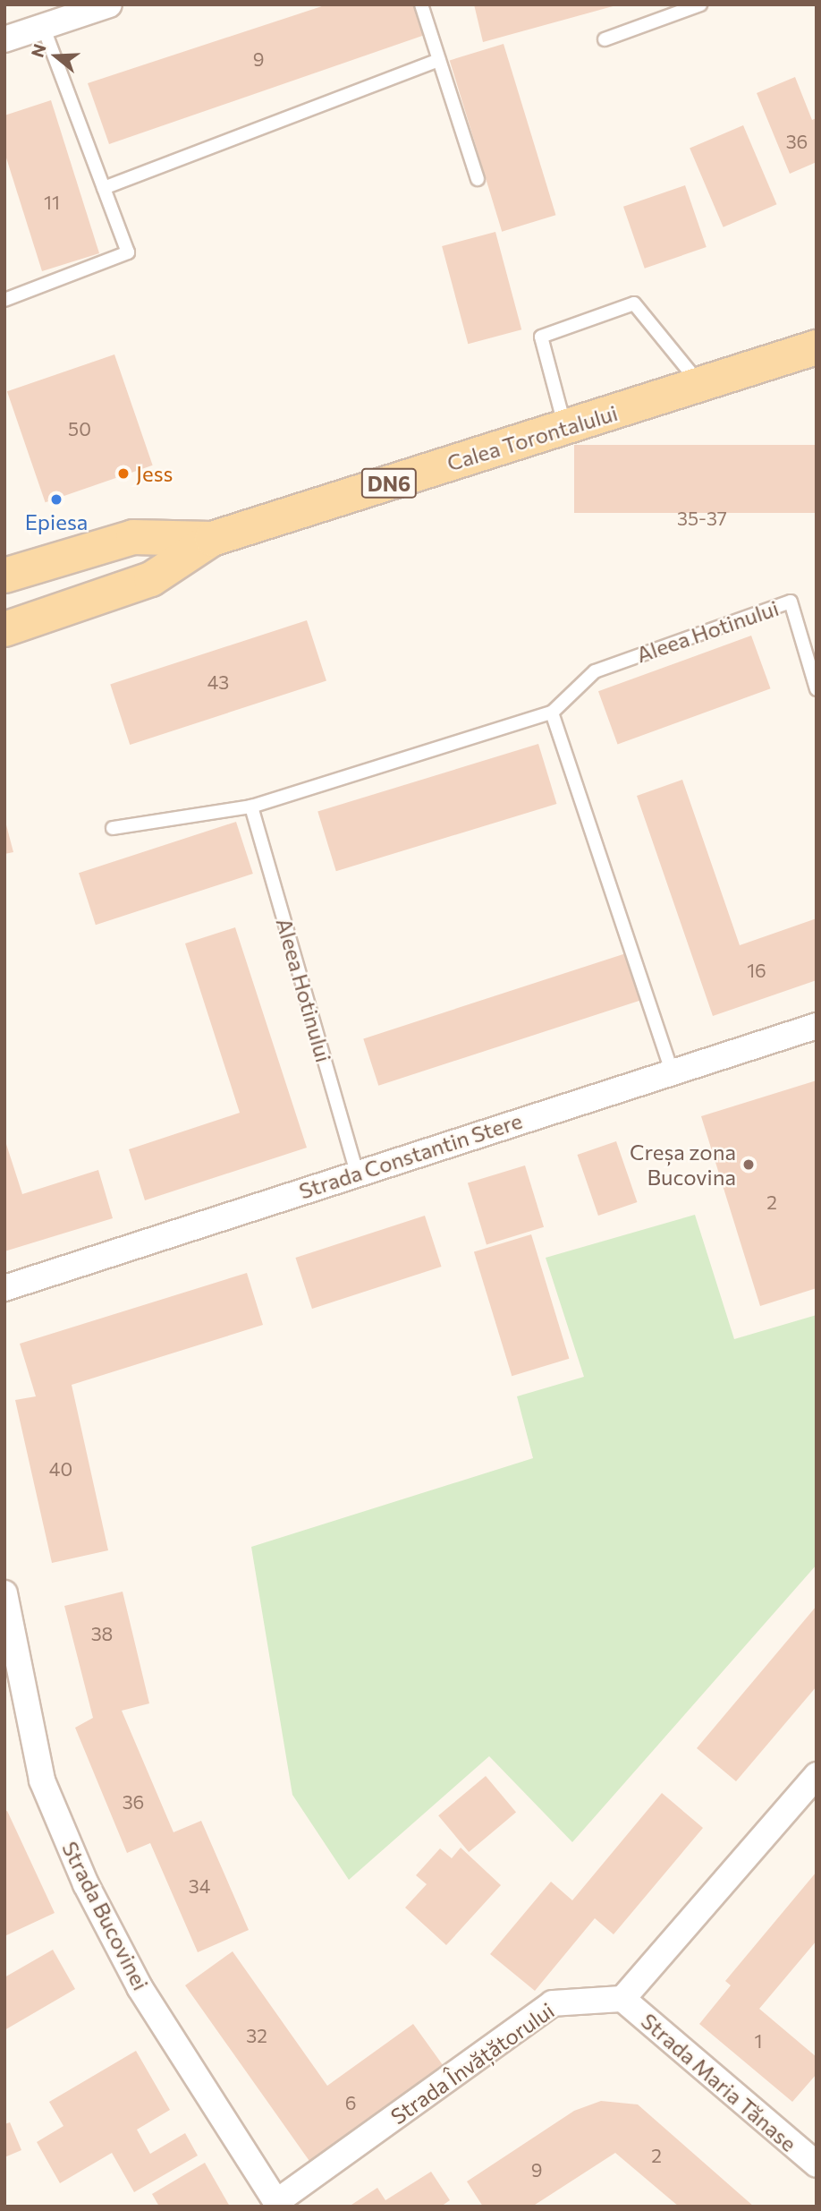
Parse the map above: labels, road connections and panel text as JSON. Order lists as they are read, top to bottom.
{
  "streets": {
    "main road": ["Calea Torontalului", "DN6"],
    "street": [
      "Strada Constantin Stere",
      "Strada Bucovinei",
      "Strada Învățătorului",
      "Strada Maria Tănase"
    ],
    "lane": ["Aleea Hotinului"]
  },
  "crossings": [
    ["Aleea Hotinului", "Strada Constantin Stere"],
    ["Strada Bucovinei", "Strada Învățătorului"],
    ["Strada Învățătorului", "Strada Maria Tănase"]
  ],
  "places": ["Jess", "Epiesa", "Creșa zona Bucovina"],
  "house_numbers": [
    "9",
    "36",
    "11",
    "50",
    "35-37",
    "43",
    "16",
    "2",
    "40",
    "38",
    "36",
    "34",
    "32",
    "1",
    "6",
    "2",
    "9"
  ],
  "north": "left"
}
